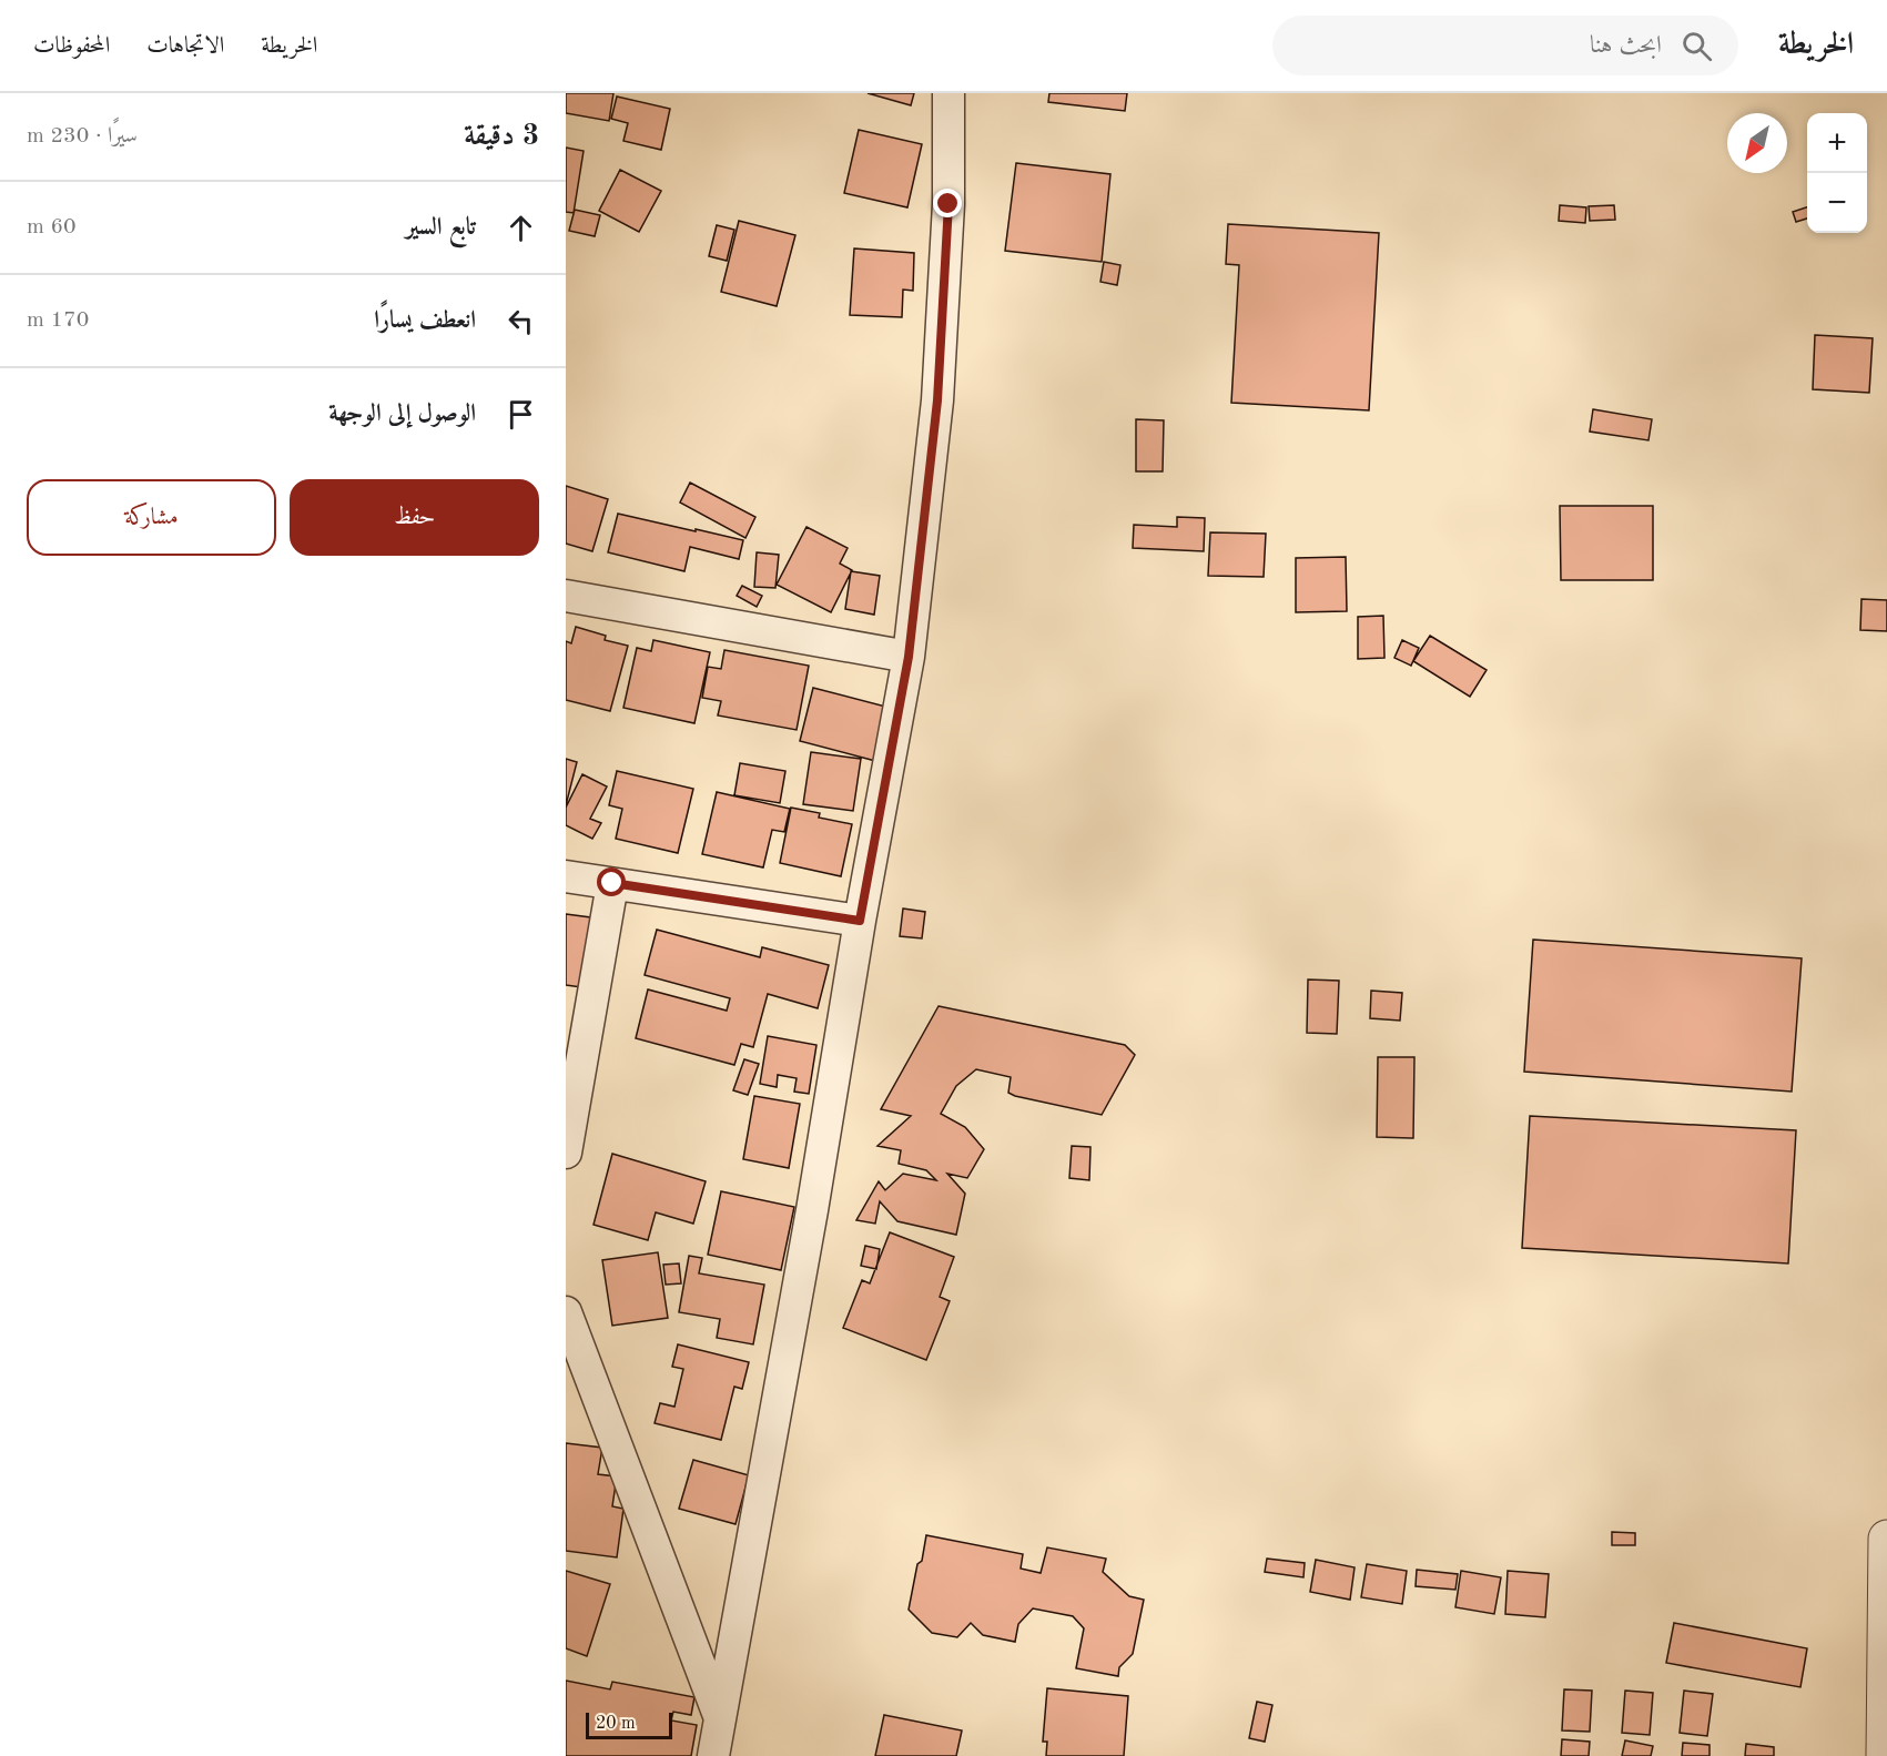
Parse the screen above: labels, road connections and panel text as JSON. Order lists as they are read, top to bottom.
{
  "scale_bar": "20 m",
  "north": "bottom left",
  "page": {
    "header": "الخريطة",
    "search": "ابحث هنا",
    "nav": ["الخريطة", "الاتجاهات", "المحفوظات"],
    "heading": ["3 دقيقة", "سيرًا · 230 m"],
    "map_buttons": ["+", "−"],
    "list": [
      ["تابع السير", "60 m"],
      ["انعطف يسارًا", "170 m"],
      "الوصول إلى الوجهة"
    ],
    "buttons": ["حفظ", "مشاركة"],
    "scale": "20 m"
  }
}
